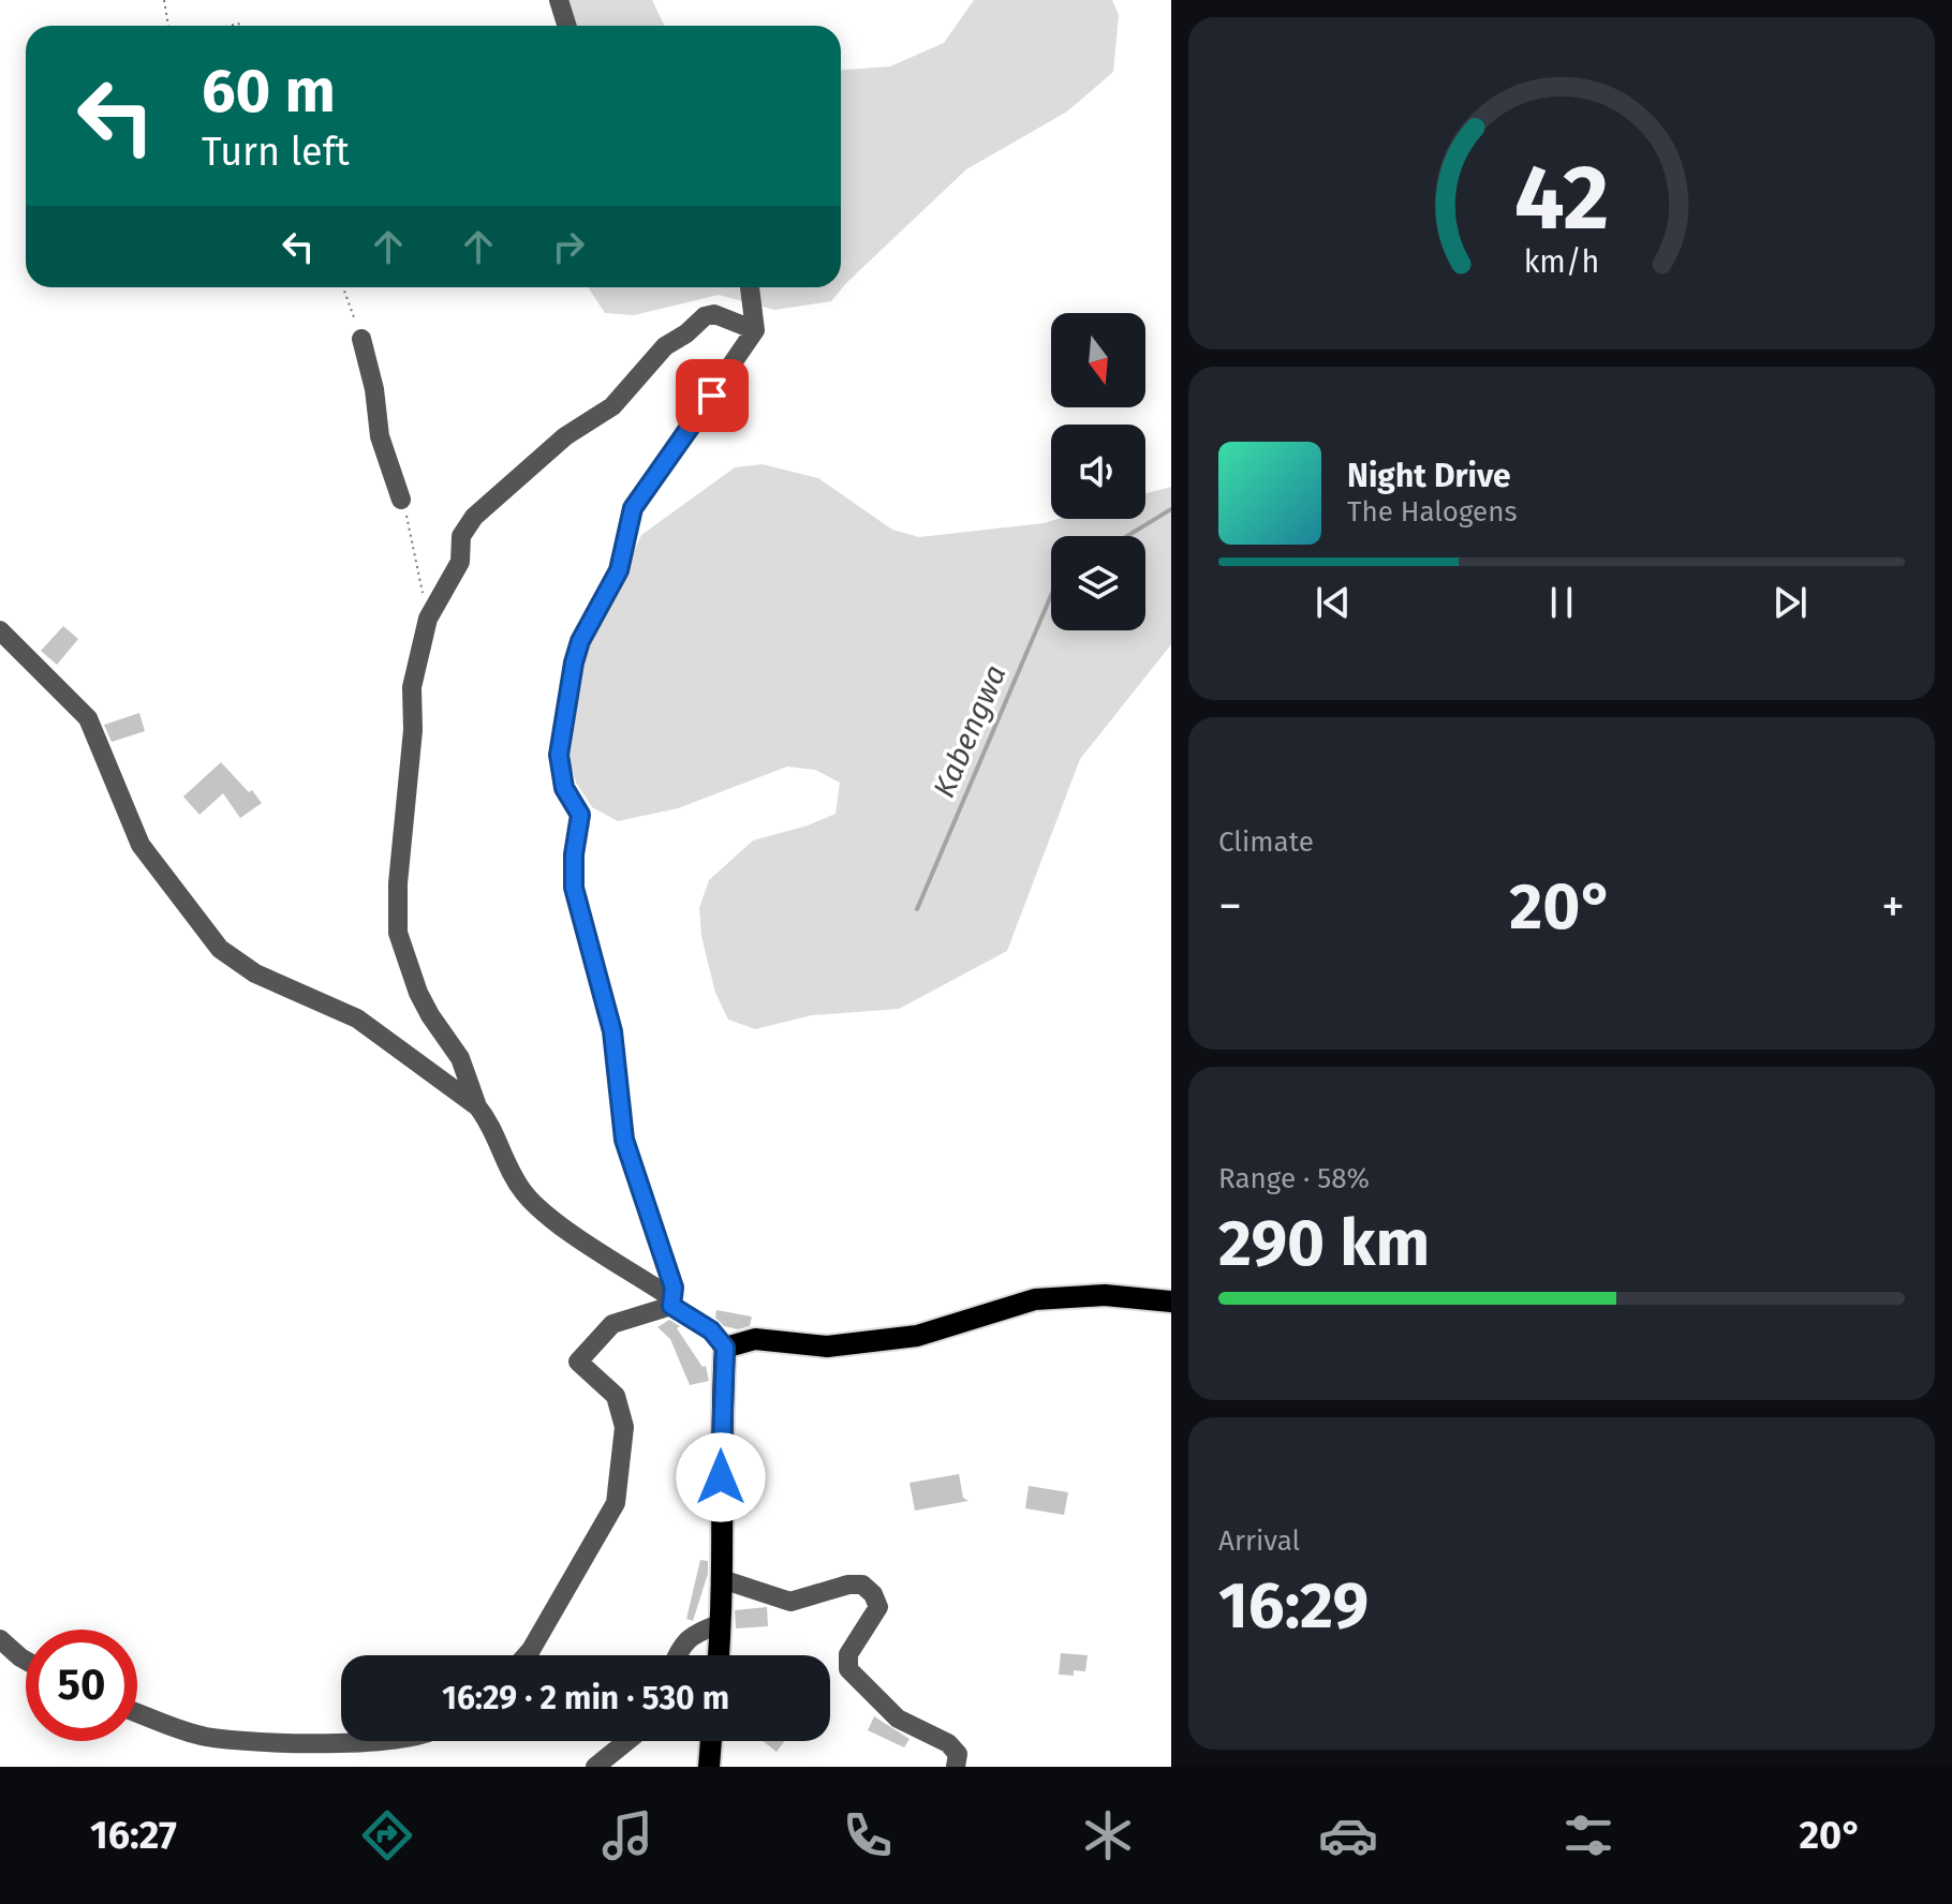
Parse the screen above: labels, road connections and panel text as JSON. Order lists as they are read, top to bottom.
{
  "water": ["Kabengwa"],
  "north": "bottom",
  "page": {
    "turn": ["60 m", "Turn left"],
    "song": ["Night Drive", "The Halogens"],
    "tile": [
      "Climate",
      ["Range · 58%", "290 km"],
      ["Arrival", "16:29"]
    ],
    "heat": ["−", "20°", "+"],
    "limit": "50",
    "trip": "16:29 · 2 min · 530 m",
    "tabs": ["16:27", "20°"],
    "gauge": ["42", "km/h"]
  }
}
